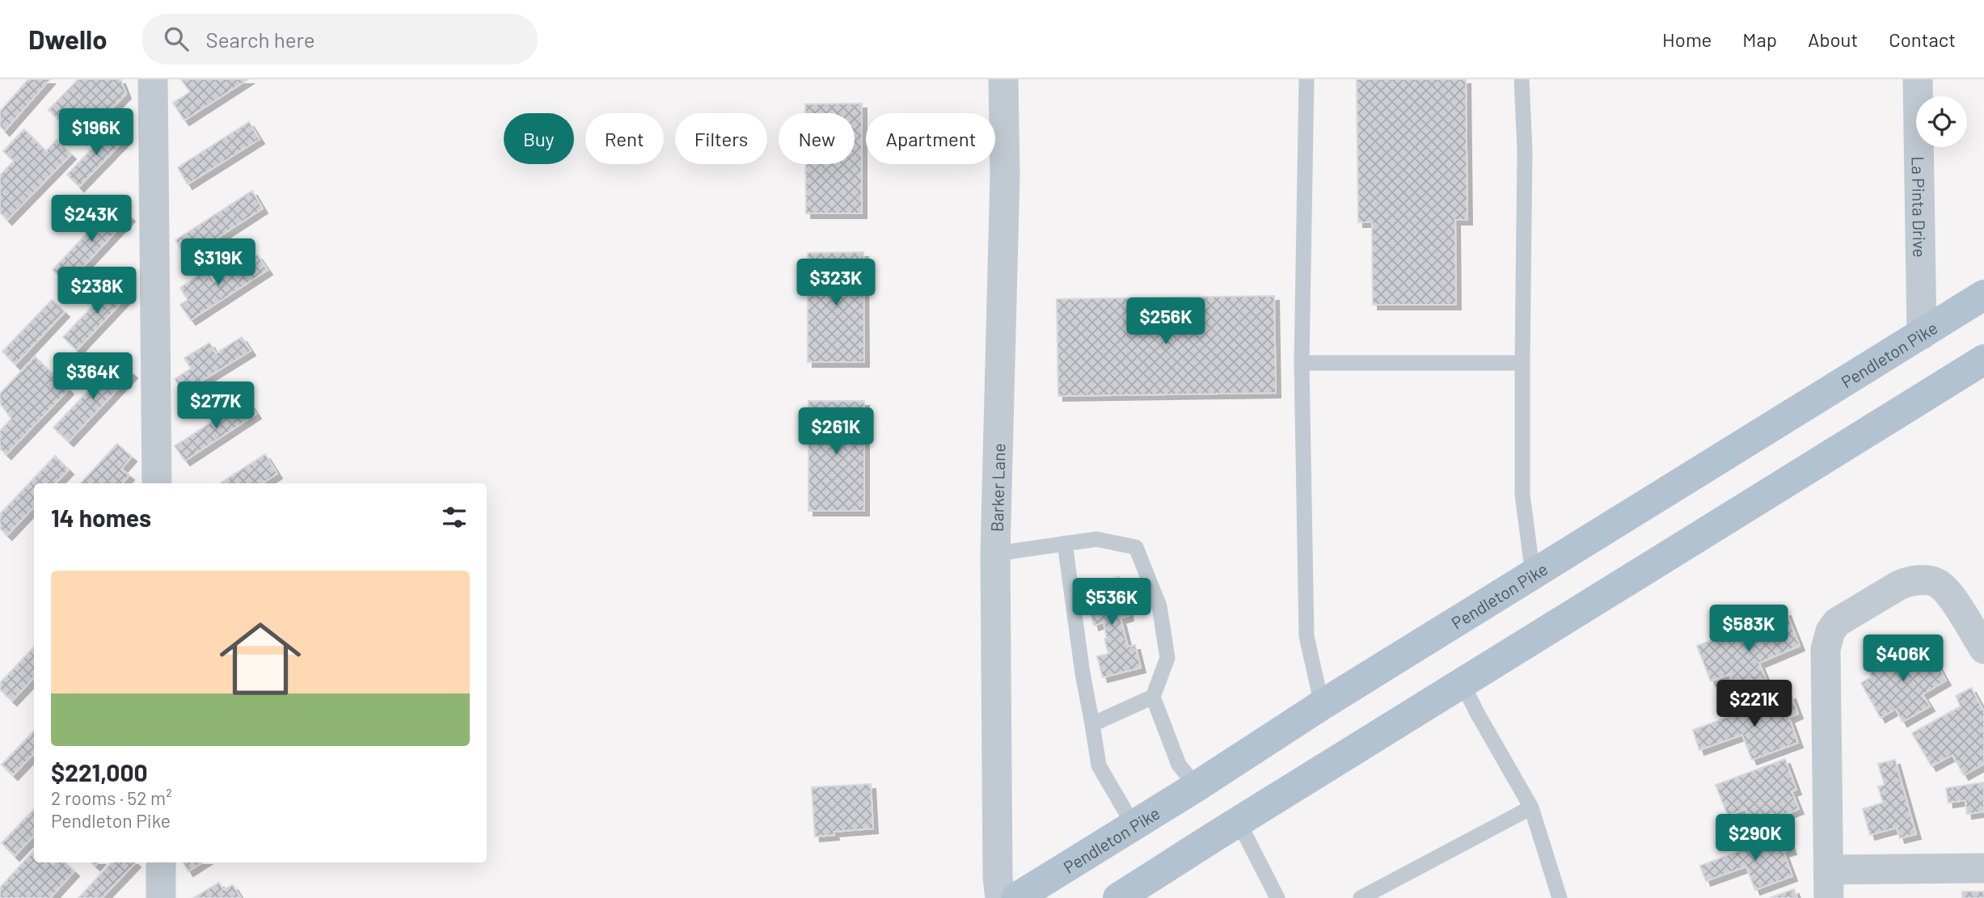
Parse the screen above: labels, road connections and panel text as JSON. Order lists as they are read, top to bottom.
{
  "streets": {
    "main road": ["Pendleton Pike"],
    "street": ["La Pinta Drive", "Barker Lane"]
  },
  "crossings": [
    ["La Pinta Drive", "Pendleton Pike"]
  ],
  "page": {
    "header": "Dwello",
    "search": "Search here",
    "nav": [
      "Home",
      "Map",
      "About",
      "Contact"
    ],
    "price": [
      "$196K",
      "$243K",
      "$319K",
      "$323K",
      "$238K",
      "$256K",
      "$364K",
      "$277K",
      "$261K",
      "$536K",
      "$583K",
      "$406K",
      "$221K",
      "$290K"
    ],
    "chip": [
      "Buy",
      "Rent",
      "Filters",
      "New",
      "Apartment"
    ],
    "heading": "14 homes",
    "list": [
      {
        "name": "$221,000",
        "note": "2 rooms · 52 m² · Pendleton Pike"
      }
    ]
  }
}
